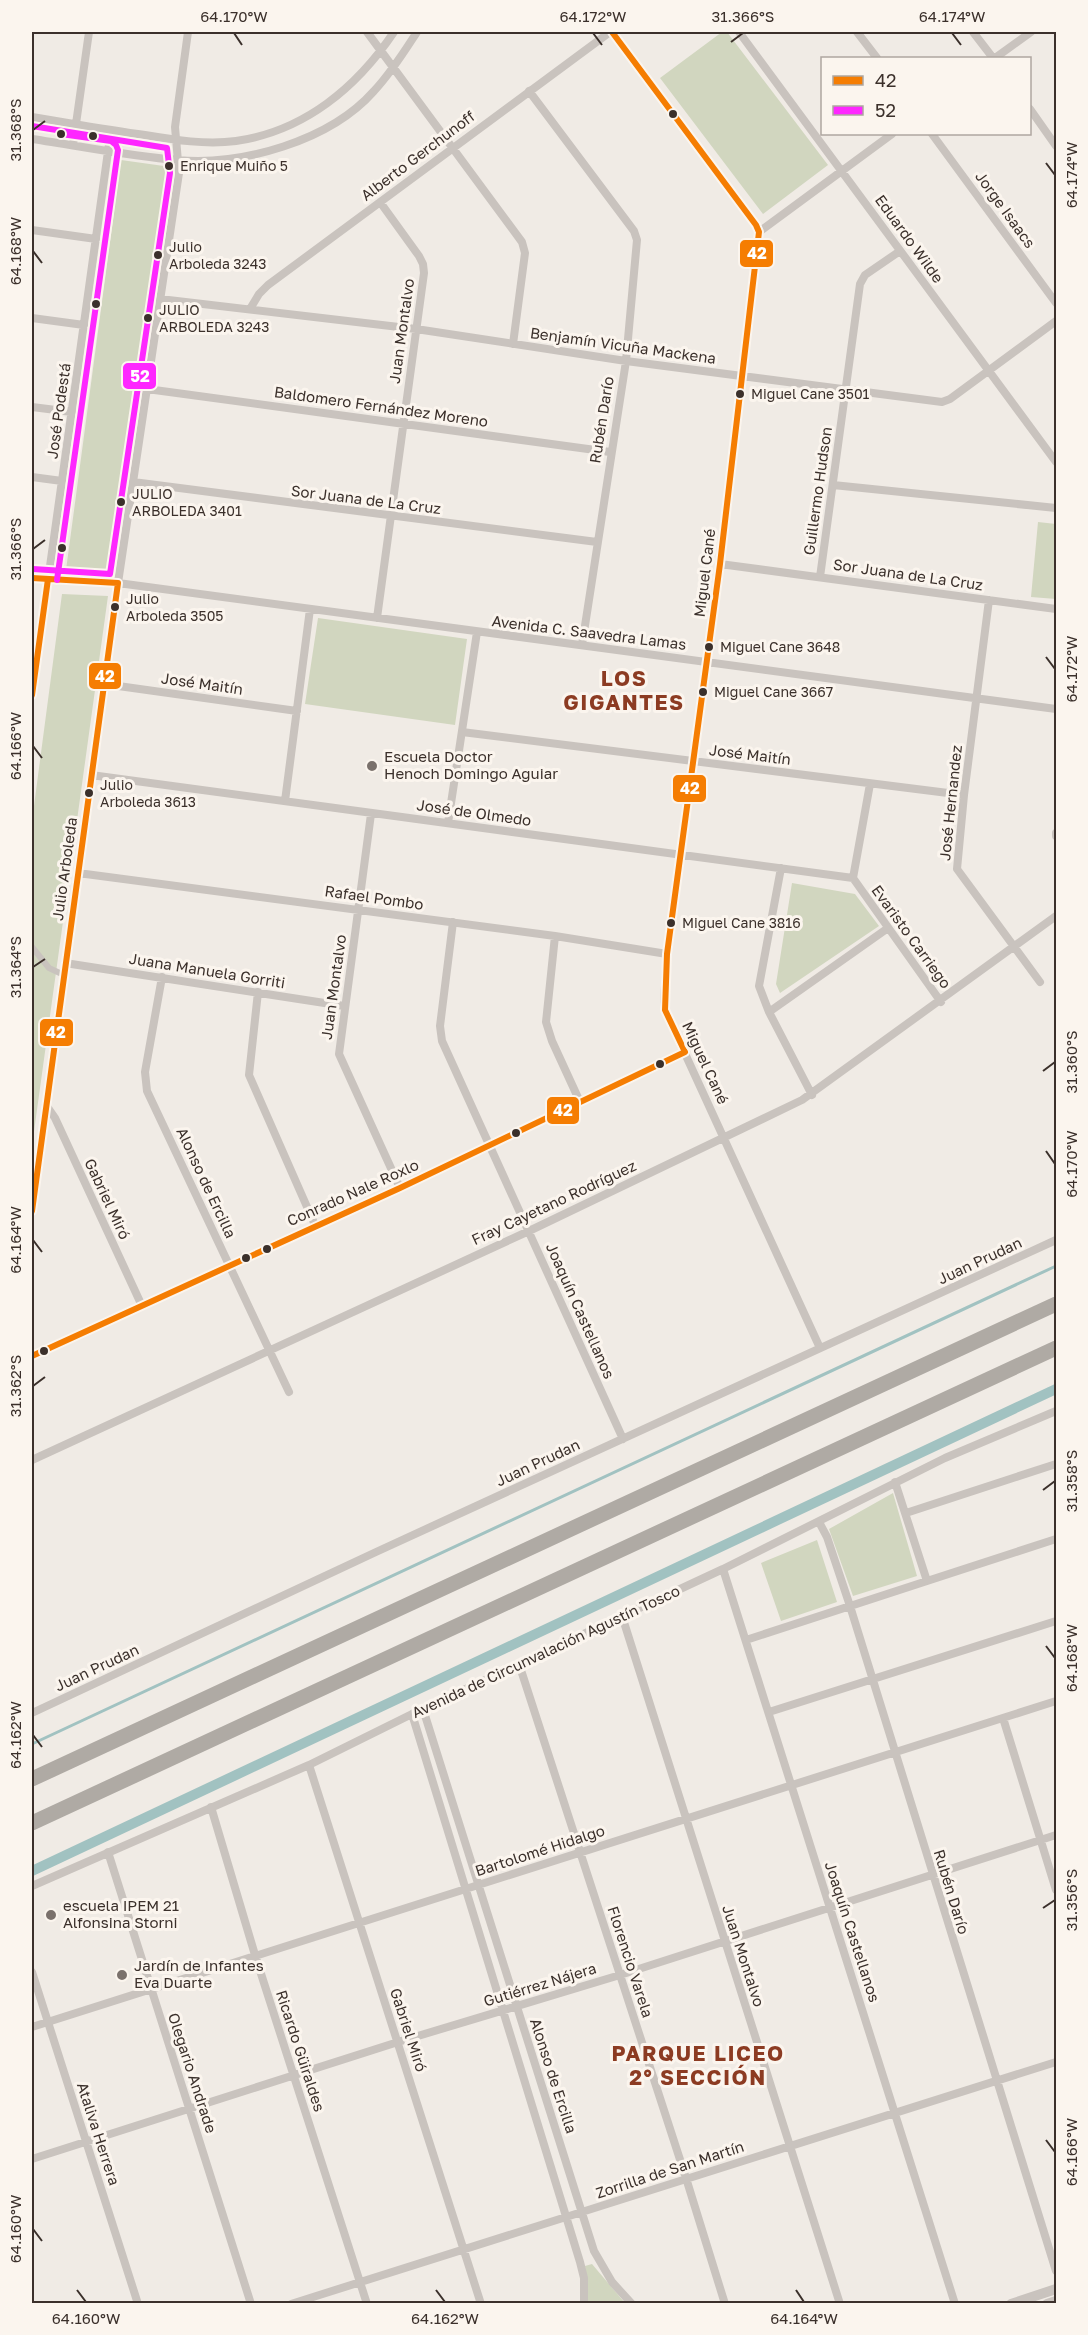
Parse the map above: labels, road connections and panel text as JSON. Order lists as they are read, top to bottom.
{
  "streets": {
    "street": [
      "Alberto Gerchunoff",
      "Jorge Isaacs",
      "Eduardo Wilde",
      "Juan Montalvo",
      "Benjamín Vicuña Mackena",
      "Baldomero Fernández Moreno",
      "José Podestá",
      "Rubén Darío",
      "Guillermo Hudson",
      "Sor Juana de La Cruz",
      "Miguel Cané",
      "Avenida C. Saavedra Lamas",
      "José Maitín",
      "José Hernandez",
      "José de Olmedo",
      "Julio Arboleda",
      "Rafael Pombo",
      "Evaristo Carriego",
      "Juana Manuela Gorriti",
      "Alonso de Ercilla",
      "Conrado Nale Roxlo",
      "Gabriel Miró",
      "Fray Cayetano Rodríguez",
      "Juan Prudan",
      "Joaquín Castellanos",
      "Avenida de Circunvalación Agustín Tosco",
      "Bartolomé Hidalgo",
      "Florencio Varela",
      "Gutiérrez Nájera",
      "Ricardo Güiraldes",
      "Olegario Andrade",
      "Ataliva Herrera",
      "Zorrilla de San Martín"
    ]
  },
  "crossings": [
    ["Alberto Gerchunoff", "Juan Montalvo"],
    ["Alberto Gerchunoff", "Benjamín Vicuña Mackena"],
    ["Alberto Gerchunoff", "Rubén Darío"],
    ["Eduardo Wilde", "Benjamín Vicuña Mackena"],
    ["Eduardo Wilde", "Guillermo Hudson"],
    ["Juan Montalvo", "Benjamín Vicuña Mackena"],
    ["Juan Montalvo", "Baldomero Fernández Moreno"],
    ["Juan Montalvo", "Sor Juana de La Cruz"],
    ["Juan Montalvo", "Avenida C. Saavedra Lamas"],
    ["Juan Montalvo", "José de Olmedo"],
    ["Juan Montalvo", "Rafael Pombo"],
    ["Juan Montalvo", "Juana Manuela Gorriti"],
    ["Juan Montalvo", "Conrado Nale Roxlo"],
    ["Juan Montalvo", "Avenida de Circunvalación Agustín Tosco"],
    ["Juan Montalvo", "Bartolomé Hidalgo"],
    ["Juan Montalvo", "Gutiérrez Nájera"],
    ["Juan Montalvo", "Zorrilla de San Martín"],
    ["Benjamín Vicuña Mackena", "Rubén Darío"],
    ["Benjamín Vicuña Mackena", "Guillermo Hudson"],
    ["Benjamín Vicuña Mackena", "Miguel Cané"],
    ["Benjamín Vicuña Mackena", "Julio Arboleda"],
    ["Baldomero Fernández Moreno", "Rubén Darío"],
    ["Baldomero Fernández Moreno", "Julio Arboleda"],
    ["José Podestá", "Avenida C. Saavedra Lamas"],
    ["Rubén Darío", "Sor Juana de La Cruz"],
    ["Rubén Darío", "Avenida C. Saavedra Lamas"],
    ["Rubén Darío", "Avenida de Circunvalación Agustín Tosco"],
    ["Rubén Darío", "Bartolomé Hidalgo"],
    ["Rubén Darío", "Gutiérrez Nájera"],
    ["Rubén Darío", "Zorrilla de San Martín"],
    ["Guillermo Hudson", "Sor Juana de La Cruz"],
    ["Sor Juana de La Cruz", "Miguel Cané"],
    ["Sor Juana de La Cruz", "José Hernandez"],
    ["Sor Juana de La Cruz", "Julio Arboleda"],
    ["Miguel Cané", "Avenida C. Saavedra Lamas"],
    ["Miguel Cané", "José Maitín"],
    ["Miguel Cané", "José de Olmedo"],
    ["Miguel Cané", "Rafael Pombo"],
    ["Miguel Cané", "Conrado Nale Roxlo"],
    ["Miguel Cané", "Fray Cayetano Rodríguez"],
    ["Miguel Cané", "Juan Prudan"],
    ["Avenida C. Saavedra Lamas", "José Hernandez"],
    ["Avenida C. Saavedra Lamas", "Julio Arboleda"],
    ["José Maitín", "José Hernandez"],
    ["José Maitín", "Julio Arboleda"],
    ["José Maitín", "Evaristo Carriego"],
    ["José Hernandez", "Fray Cayetano Rodríguez"],
    ["José de Olmedo", "Julio Arboleda"],
    ["José de Olmedo", "Evaristo Carriego"],
    ["Julio Arboleda", "Rafael Pombo"],
    ["Julio Arboleda", "Juana Manuela Gorriti"],
    ["Julio Arboleda", "Gabriel Miró"],
    ["Rafael Pombo", "Joaquín Castellanos"],
    ["Evaristo Carriego", "Fray Cayetano Rodríguez"],
    ["Juana Manuela Gorriti", "Alonso de Ercilla"],
    ["Alonso de Ercilla", "Conrado Nale Roxlo"],
    ["Alonso de Ercilla", "Fray Cayetano Rodríguez"],
    ["Alonso de Ercilla", "Avenida de Circunvalación Agustín Tosco"],
    ["Alonso de Ercilla", "Bartolomé Hidalgo"],
    ["Alonso de Ercilla", "Gutiérrez Nájera"],
    ["Alonso de Ercilla", "Zorrilla de San Martín"],
    ["Conrado Nale Roxlo", "Gabriel Miró"],
    ["Conrado Nale Roxlo", "Joaquín Castellanos"],
    ["Gabriel Miró", "Avenida de Circunvalación Agustín Tosco"],
    ["Gabriel Miró", "Bartolomé Hidalgo"],
    ["Gabriel Miró", "Gutiérrez Nájera"],
    ["Gabriel Miró", "Zorrilla de San Martín"],
    ["Fray Cayetano Rodríguez", "Joaquín Castellanos"],
    ["Juan Prudan", "Joaquín Castellanos"],
    ["Joaquín Castellanos", "Avenida de Circunvalación Agustín Tosco"],
    ["Joaquín Castellanos", "Bartolomé Hidalgo"],
    ["Joaquín Castellanos", "Gutiérrez Nájera"],
    ["Joaquín Castellanos", "Zorrilla de San Martín"],
    ["Avenida de Circunvalación Agustín Tosco", "Florencio Varela"],
    ["Avenida de Circunvalación Agustín Tosco", "Ricardo Güiraldes"],
    ["Avenida de Circunvalación Agustín Tosco", "Olegario Andrade"],
    ["Bartolomé Hidalgo", "Florencio Varela"],
    ["Bartolomé Hidalgo", "Ricardo Güiraldes"],
    ["Bartolomé Hidalgo", "Olegario Andrade"],
    ["Bartolomé Hidalgo", "Ataliva Herrera"],
    ["Florencio Varela", "Gutiérrez Nájera"],
    ["Florencio Varela", "Zorrilla de San Martín"],
    ["Gutiérrez Nájera", "Ricardo Güiraldes"],
    ["Gutiérrez Nájera", "Olegario Andrade"],
    ["Gutiérrez Nájera", "Ataliva Herrera"],
    ["Ricardo Güiraldes", "Zorrilla de San Martín"]
  ],
  "districts": ["LOS GIGANTES", "PARQUE LICEO 2° SECCIÓN"],
  "places": [
    "Enrique Muiño 5",
    "Julio Arboleda 3243",
    "JULIO ARBOLEDA 3243",
    "Miguel Cane 3501",
    "JULIO ARBOLEDA 3401",
    "Julio Arboleda 3505",
    "Miguel Cane 3648",
    "Miguel Cane 3667",
    "Escuela Doctor Henoch Domingo Aguiar",
    "Julio Arboleda 3613",
    "Miguel Cane 3816",
    "escuela IPEM 21 Alfonsina Storni",
    "Jardín de Infantes Eva Duarte"
  ],
  "lines": ["transit line 42", "transit line 52"],
  "legend": ["42", "52"],
  "coordinates": [
    "64.170°W",
    "64.172°W",
    "31.366°S",
    "64.174°W",
    "31.368°S",
    "64.168°W",
    "64.166°W",
    "31.364°S",
    "31.360°S",
    "64.164°W",
    "31.362°S",
    "31.358°S",
    "64.162°W",
    "31.356°S",
    "64.160°W"
  ]
}
